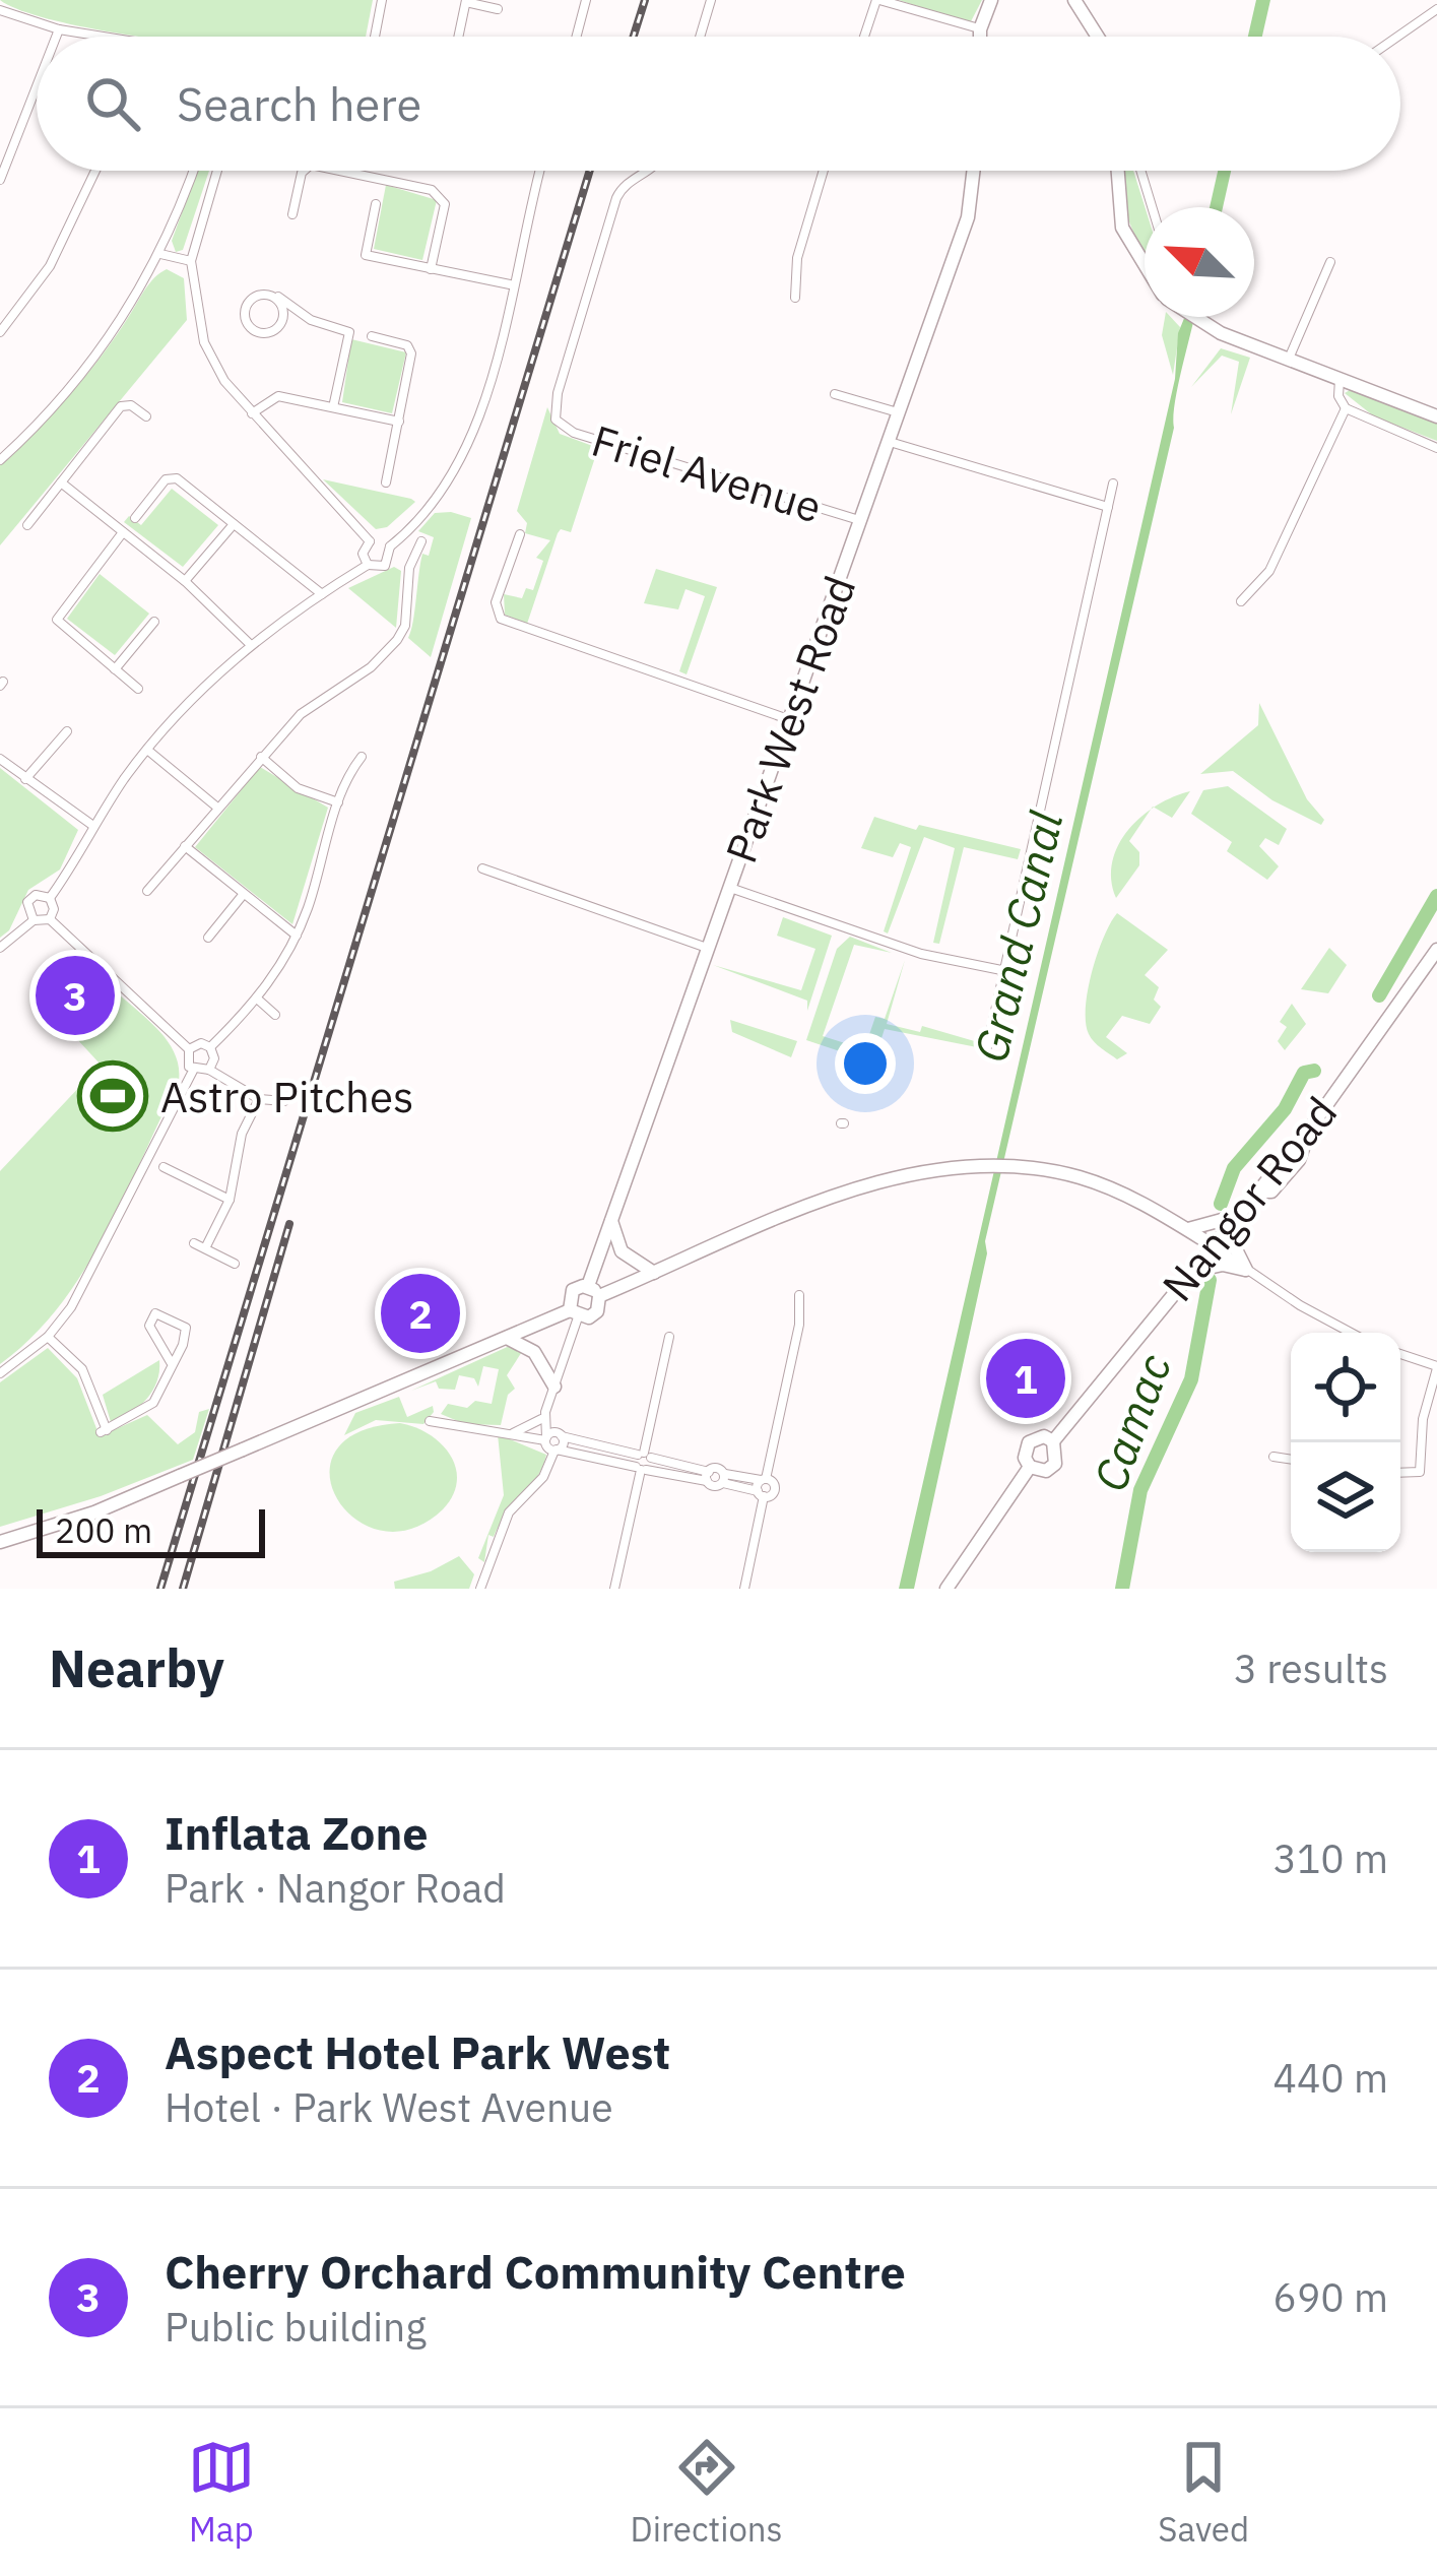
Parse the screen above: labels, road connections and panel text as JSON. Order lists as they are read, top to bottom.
{
  "streets": {
    "street": ["Friel Avenue", "Park West Road", "Nangor Road"]
  },
  "crossings": [
    ["Friel Avenue", "Park West Road"]
  ],
  "water": ["Grand Canal", "Camac"],
  "places": {
    "sports": ["Astro Pitches"]
  },
  "scale_bar": "200 m",
  "north": "top left",
  "page": {
    "search": "Search here",
    "pins": ["3", "2", "1"],
    "scale": "200 m",
    "heading": ["Nearby", "3 results"],
    "list": [
      {
        "mark": "1",
        "name": "Inflata Zone",
        "note": "Park · Nangor Road",
        "value": "310 m"
      },
      {
        "mark": "2",
        "name": "Aspect Hotel Park West",
        "note": "Hotel · Park West Avenue",
        "value": "440 m"
      },
      {
        "mark": "3",
        "name": "Cherry Orchard Community Centre",
        "note": "Public building",
        "value": "690 m"
      }
    ],
    "nav": ["Map", "Directions", "Saved"]
  }
}
